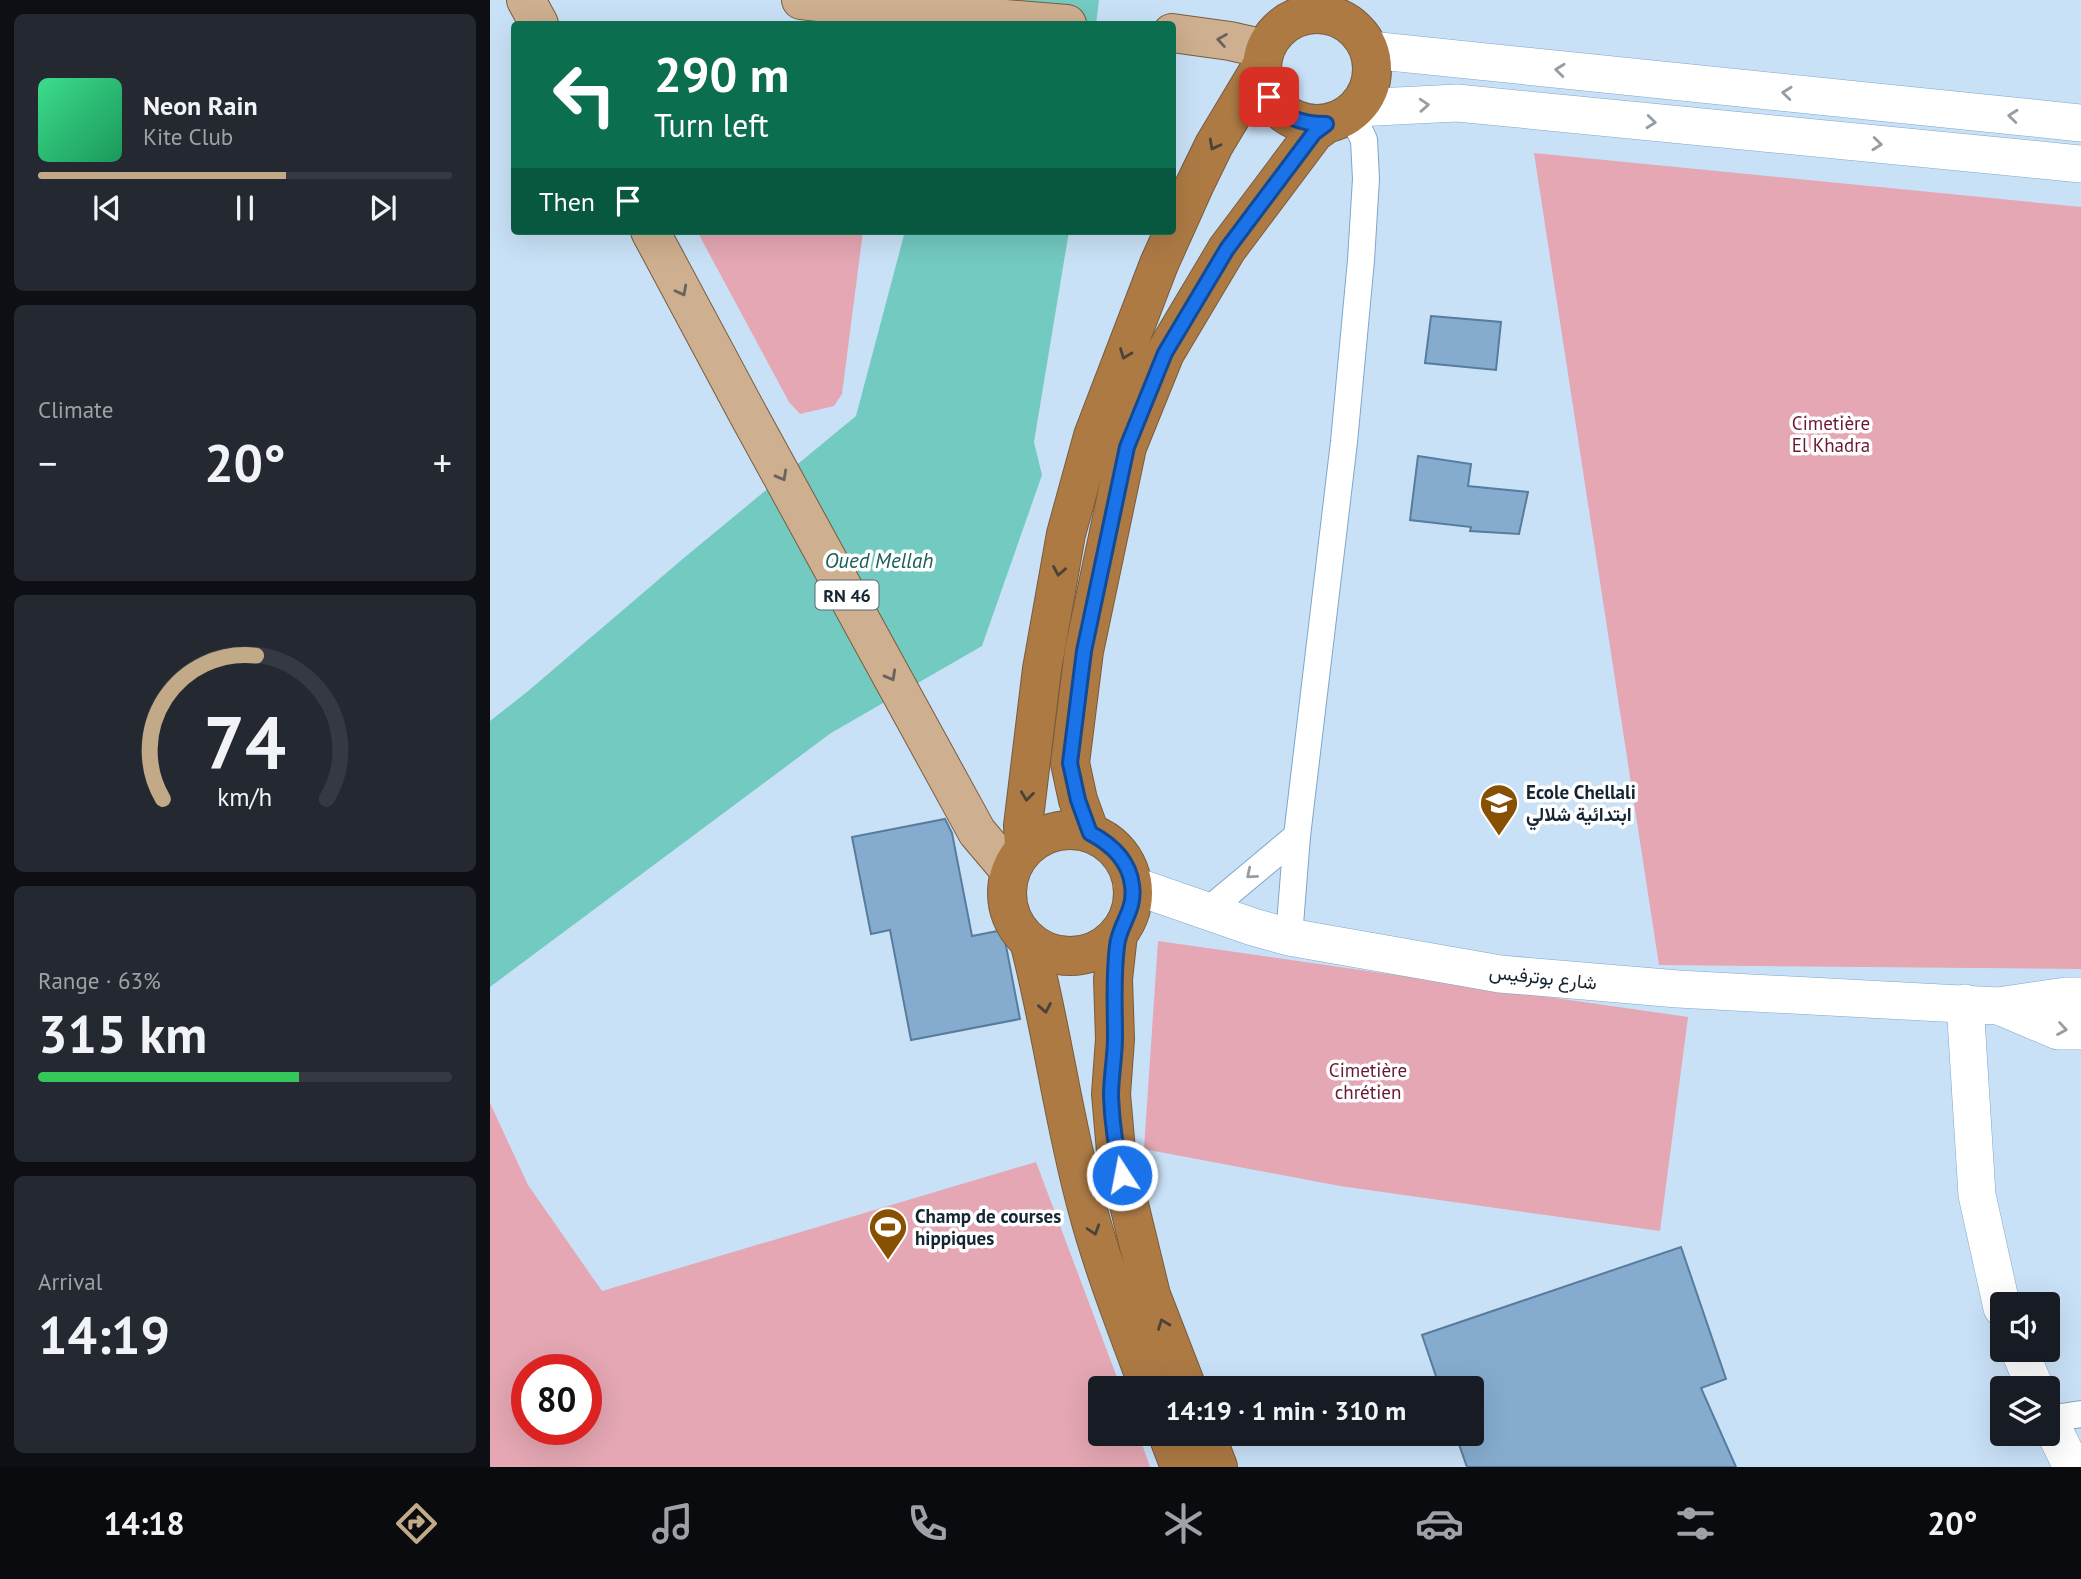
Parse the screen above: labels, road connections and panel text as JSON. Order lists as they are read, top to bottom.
{
  "streets": {
    "main road": ["RN 46"],
    "street": ["شارع بوترفيس"]
  },
  "crossings": [
    ["RN 46", "شارع بوترفيس"]
  ],
  "water": ["Oued Mellah"],
  "parks": ["Cimetière El Khadra", "Cimetière chrétien"],
  "places": {
    "school or university": ["Ecole Chellali ابتدائية شلالي"],
    "sports": ["Champ de courses hippiques"]
  },
  "page": {
    "turn": ["290 m", "Turn left"],
    "song": ["Neon Rain", "Kite Club"],
    "then": "Then",
    "tile": [
      "Climate",
      ["Range · 63%", "315 km"],
      ["Arrival", "14:19"]
    ],
    "heat": ["−", "20°", "+"],
    "limit": "80",
    "trip": "14:19 · 1 min · 310 m",
    "tabs": ["14:18", "20°"],
    "gauge": ["74", "km/h"]
  }
}
